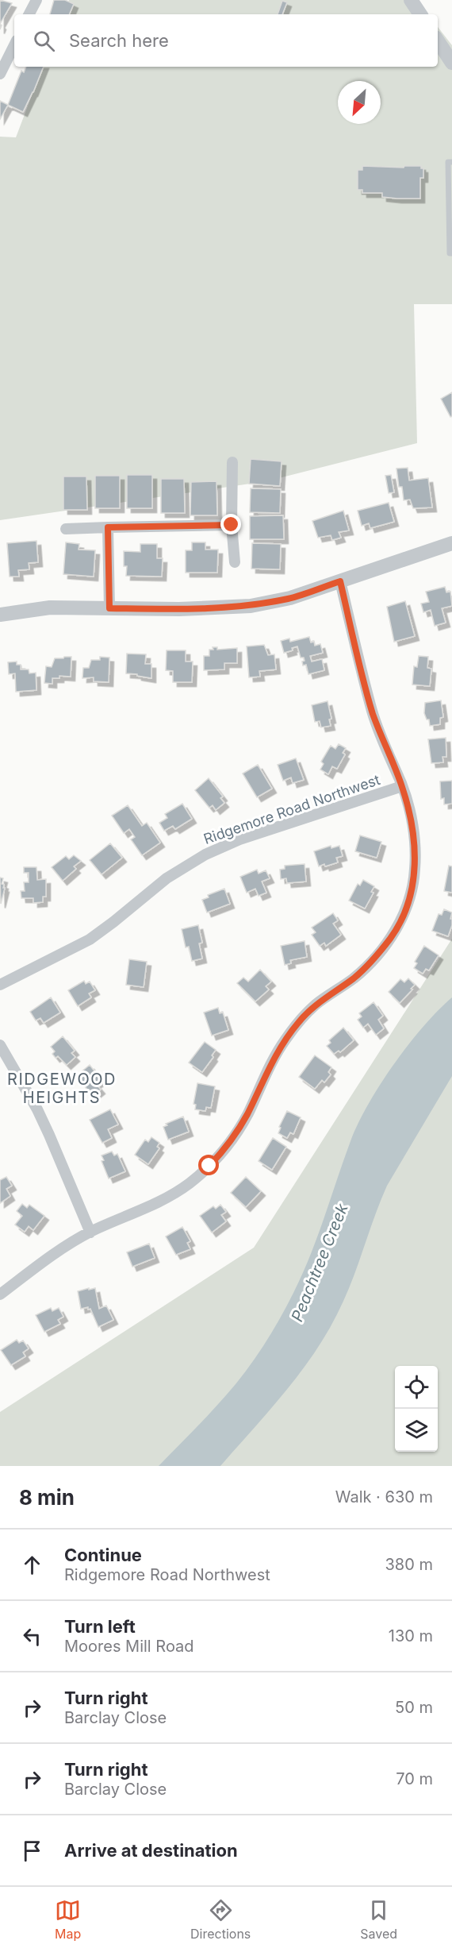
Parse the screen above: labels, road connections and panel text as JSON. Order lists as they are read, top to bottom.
{
  "streets": {
    "street": ["Ridgemore Road Northwest"]
  },
  "districts": ["RIDGEWOOD HEIGHTS"],
  "water": ["Peachtree Creek"],
  "north": "bottom left",
  "page": {
    "search": "Search here",
    "heading": ["8 min", "Walk · 630 m"],
    "list": [
      ["Continue", "Ridgemore Road Northwest", "380 m"],
      ["Turn left", "Moores Mill Road", "130 m"],
      ["Turn right", "Barclay Close", "50 m"],
      ["Turn right", "Barclay Close", "70 m"],
      "Arrive at destination"
    ],
    "nav": ["Map", "Directions", "Saved"]
  }
}
